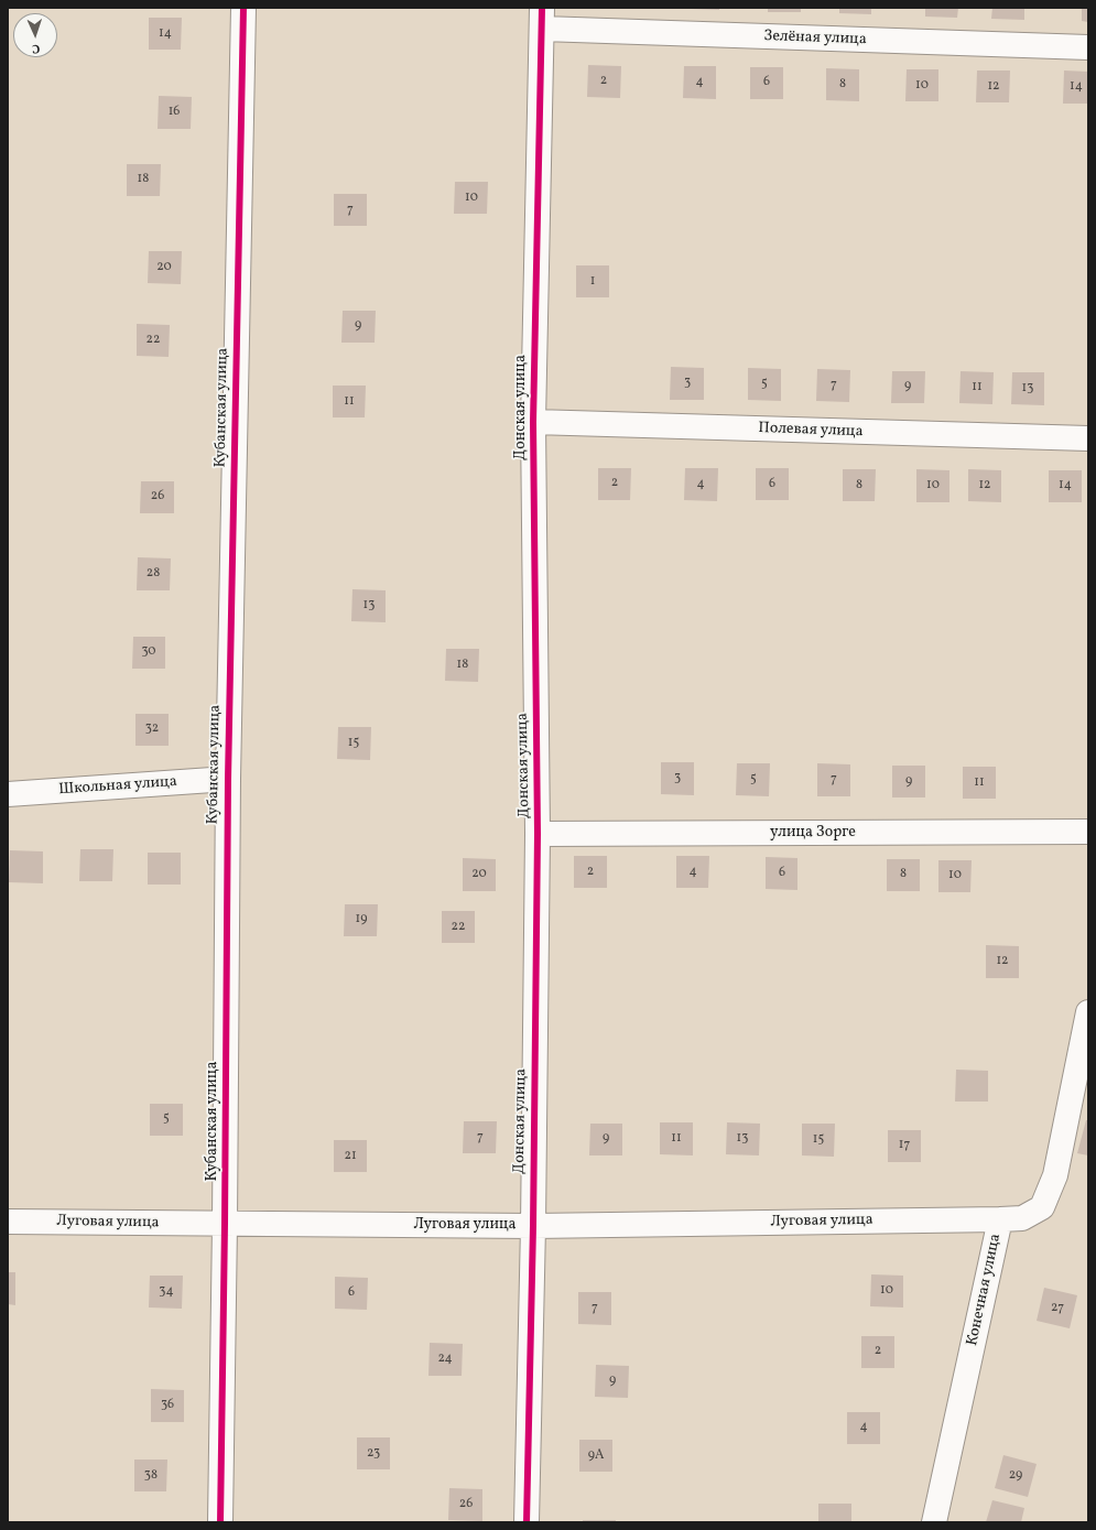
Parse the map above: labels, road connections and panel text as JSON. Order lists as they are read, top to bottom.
{
  "streets": {
    "street": [
      "Зелёная улица",
      "Кубанская улица",
      "Донская улица",
      "Полевая улица",
      "Школьная улица",
      "улица Зорге",
      "Луговая улица",
      "Конечная улица"
    ]
  },
  "crossings": [
    ["Зелёная улица", "Донская улица"],
    ["Кубанская улица", "Школьная улица"],
    ["Кубанская улица", "Луговая улица"],
    ["Донская улица", "Полевая улица"],
    ["Донская улица", "улица Зорге"],
    ["Донская улица", "Луговая улица"],
    ["Луговая улица", "Конечная улица"]
  ],
  "house_numbers": [
    "14",
    "2",
    "4",
    "6",
    "8",
    "10",
    "12",
    "14",
    "16",
    "18",
    "10",
    "7",
    "20",
    "1",
    "9",
    "22",
    "3",
    "5",
    "7",
    "9",
    "11",
    "13",
    "11",
    "2",
    "4",
    "6",
    "8",
    "10",
    "12",
    "14",
    "26",
    "28",
    "13",
    "30",
    "18",
    "32",
    "15",
    "3",
    "5",
    "7",
    "9",
    "11",
    "2",
    "4",
    "6",
    "20",
    "8",
    "10",
    "19",
    "22",
    "12",
    "5",
    "7",
    "9",
    "11",
    "13",
    "15",
    "17",
    "21",
    "10",
    "34",
    "6",
    "7",
    "27",
    "2",
    "24",
    "9",
    "36",
    "4",
    "23",
    "9A",
    "38",
    "29",
    "26"
  ],
  "north": "bottom"
}
